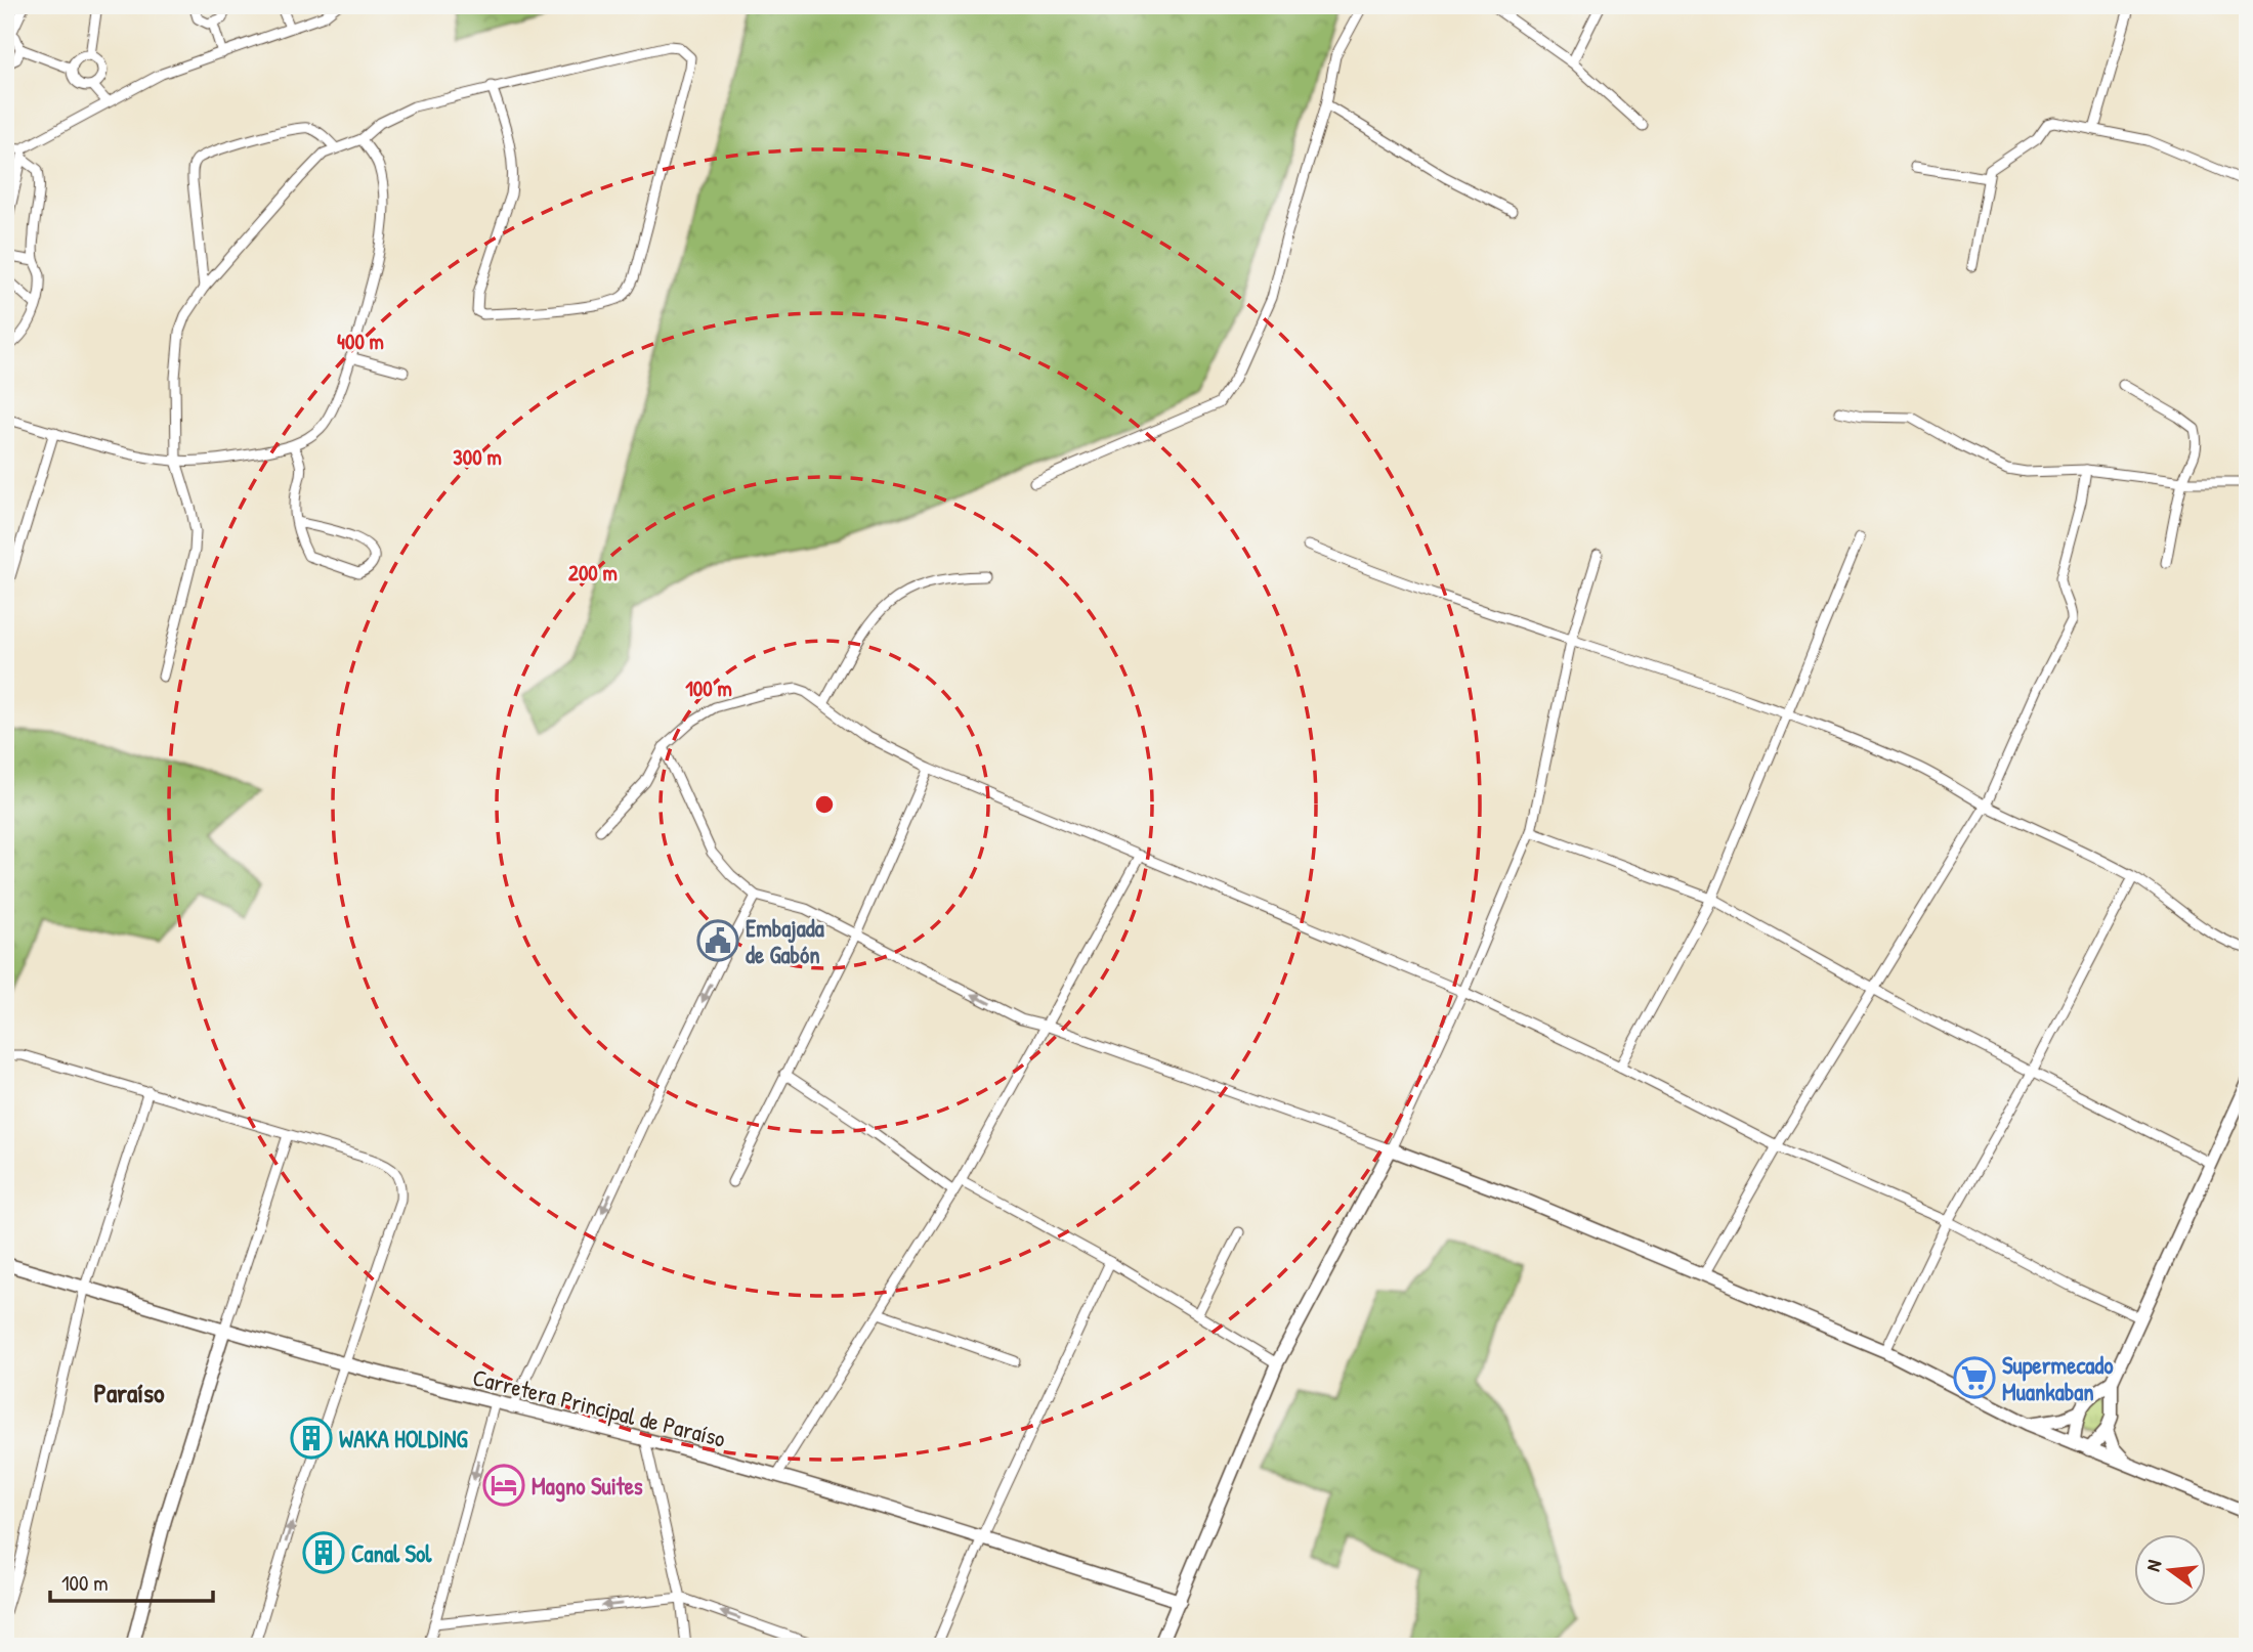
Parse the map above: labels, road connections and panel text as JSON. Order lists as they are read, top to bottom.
{
  "streets": {
    "street": ["Carretera Principal de Paraíso"]
  },
  "districts": ["Paraíso"],
  "places": {
    "public building": ["Embajada de Gabón"],
    "supermarket": ["Supermecado Muankaban"],
    "building": ["WAKA HOLDING", "Canal Sol"],
    "hotel": ["Magno Suites"]
  },
  "scale_bar": "100 m",
  "north": "left",
  "rings": [
    "400 m",
    "300 m",
    "200 m",
    "100 m"
  ]
}
